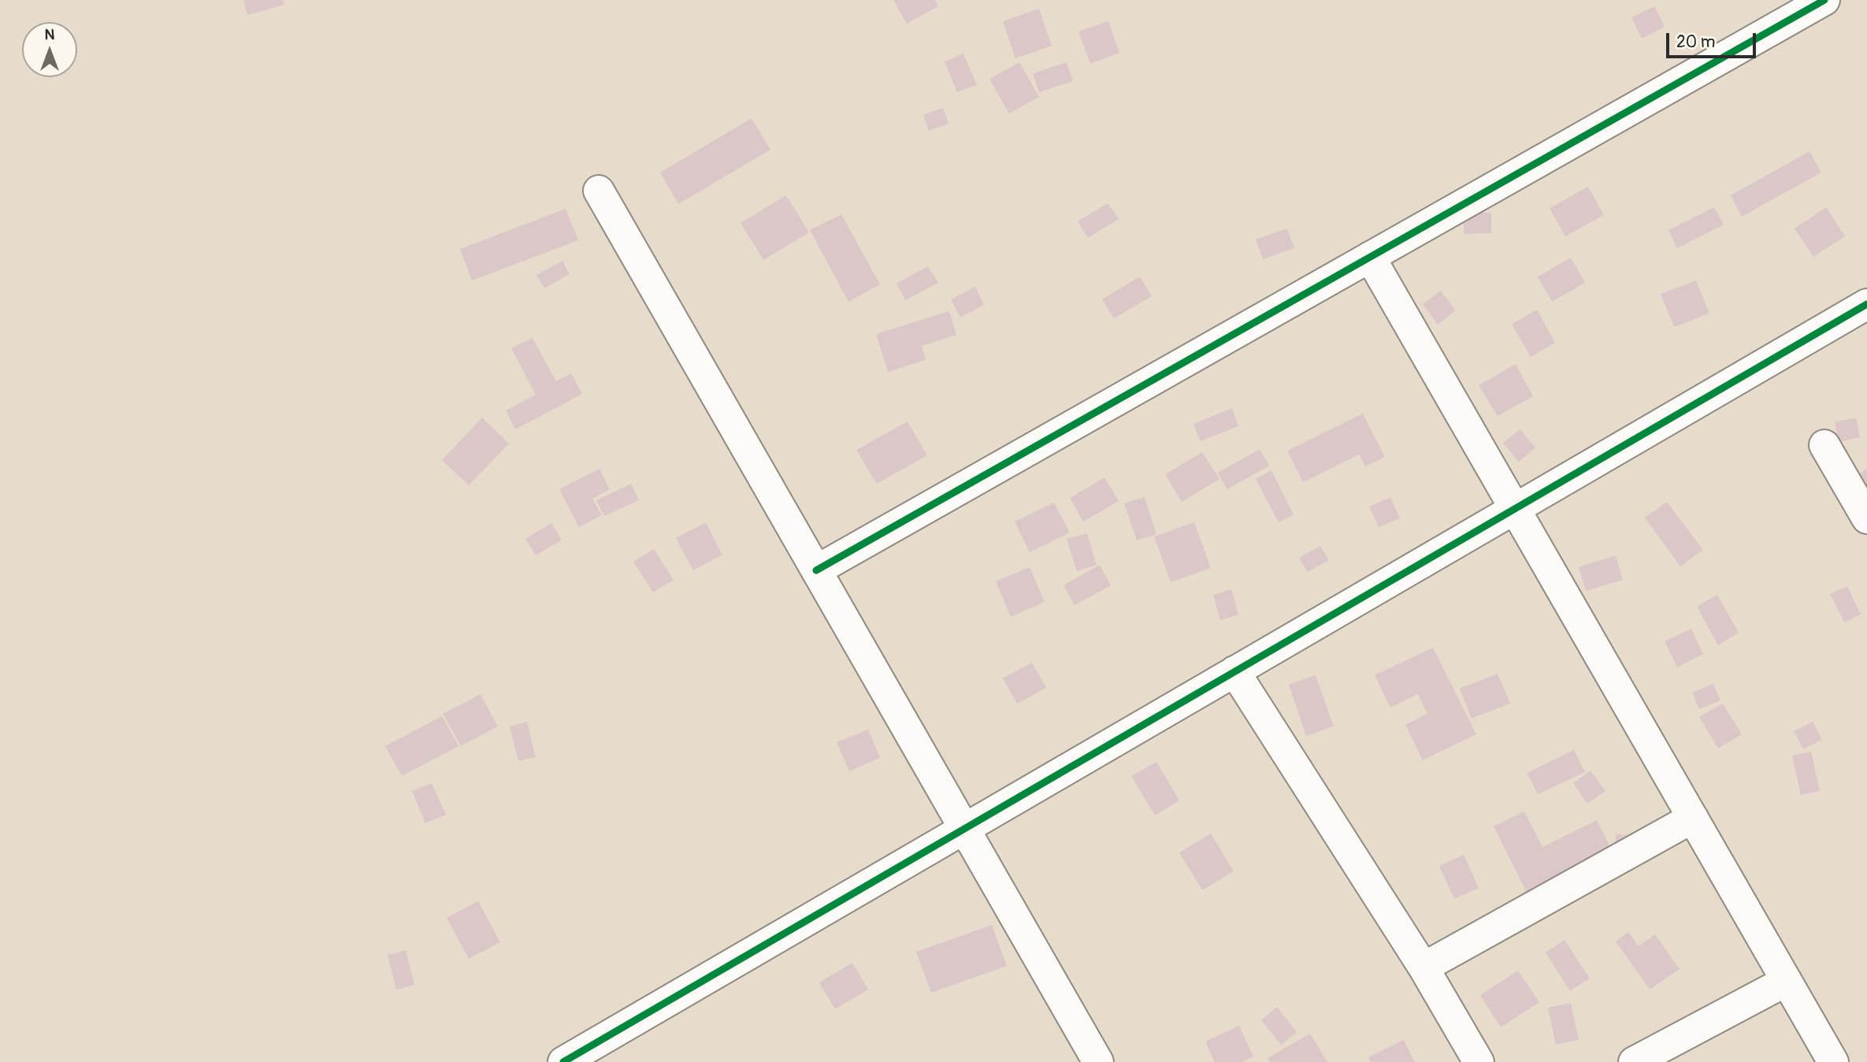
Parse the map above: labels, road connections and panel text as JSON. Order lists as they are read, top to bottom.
{
  "scale_bar": "20 m",
  "north": "top"
}
